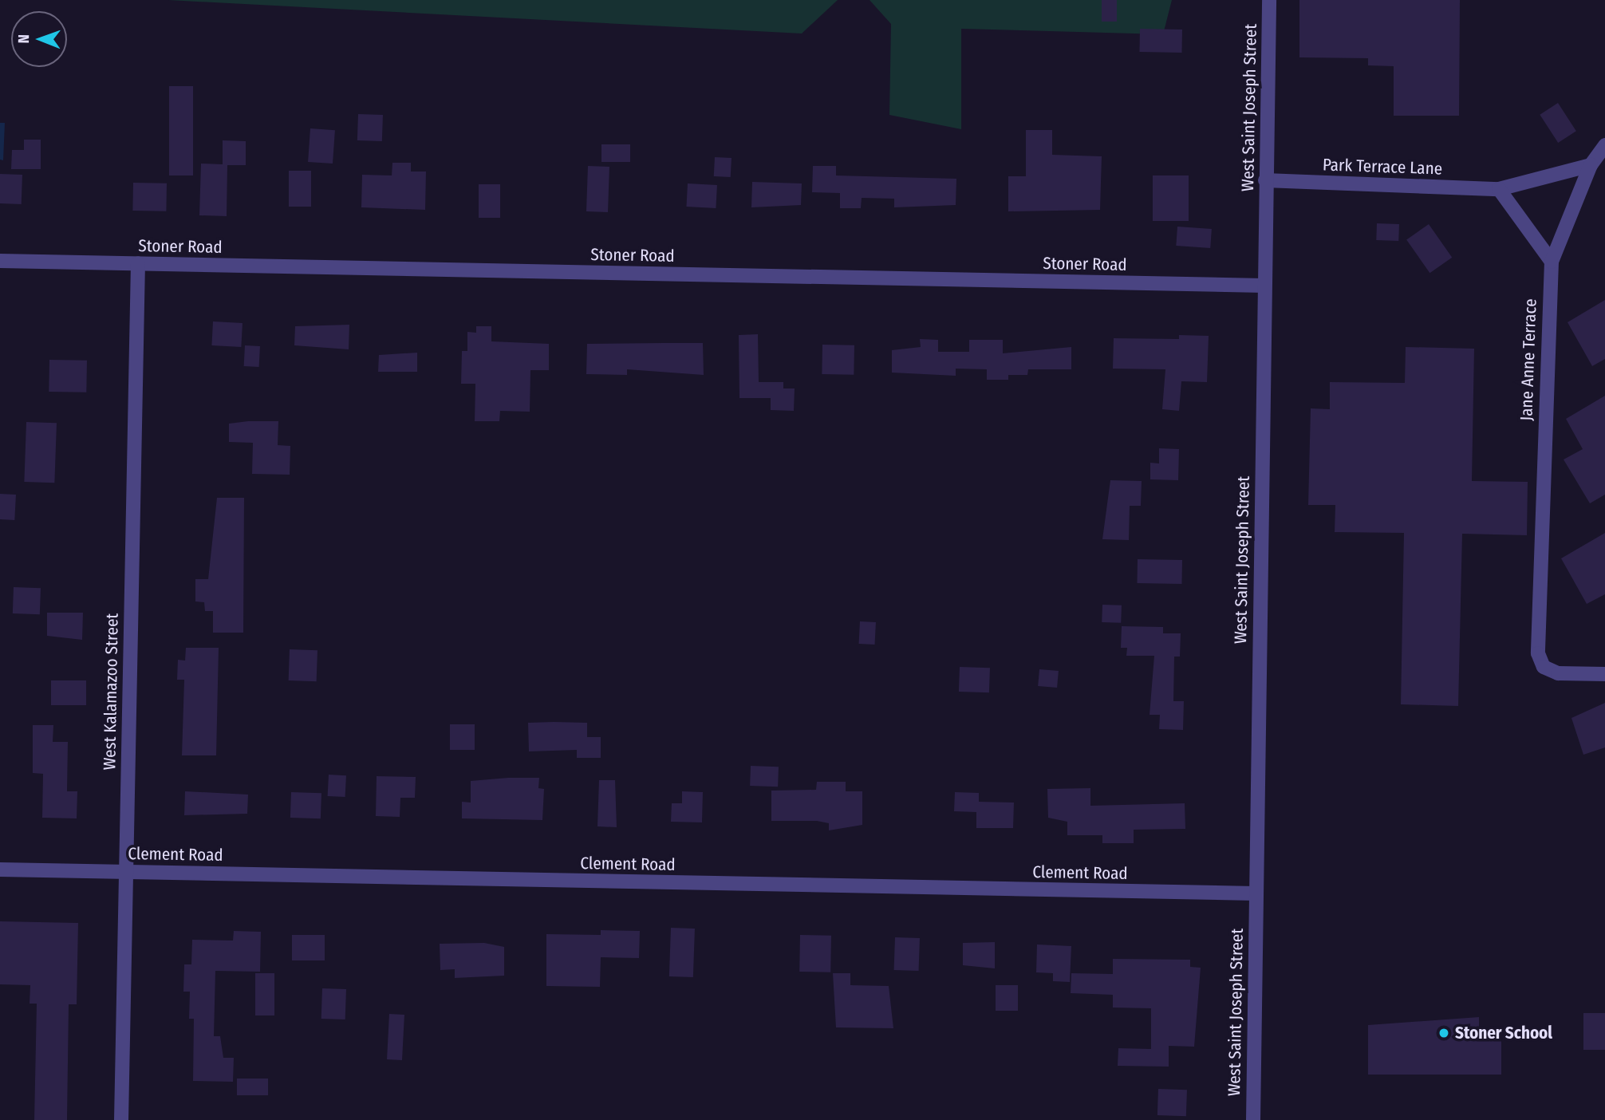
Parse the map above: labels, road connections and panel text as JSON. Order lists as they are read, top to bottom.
{
  "streets": {
    "street": [
      "West Saint Joseph Street",
      "Park Terrace Lane",
      "Stoner Road",
      "Jane Anne Terrace",
      "West Kalamazoo Street",
      "Clement Road"
    ]
  },
  "crossings": [
    ["West Saint Joseph Street", "Park Terrace Lane"],
    ["West Saint Joseph Street", "Stoner Road"],
    ["West Saint Joseph Street", "Clement Road"],
    ["Stoner Road", "West Kalamazoo Street"],
    ["West Kalamazoo Street", "Clement Road"]
  ],
  "places": ["Stoner School"],
  "north": "left"
}
